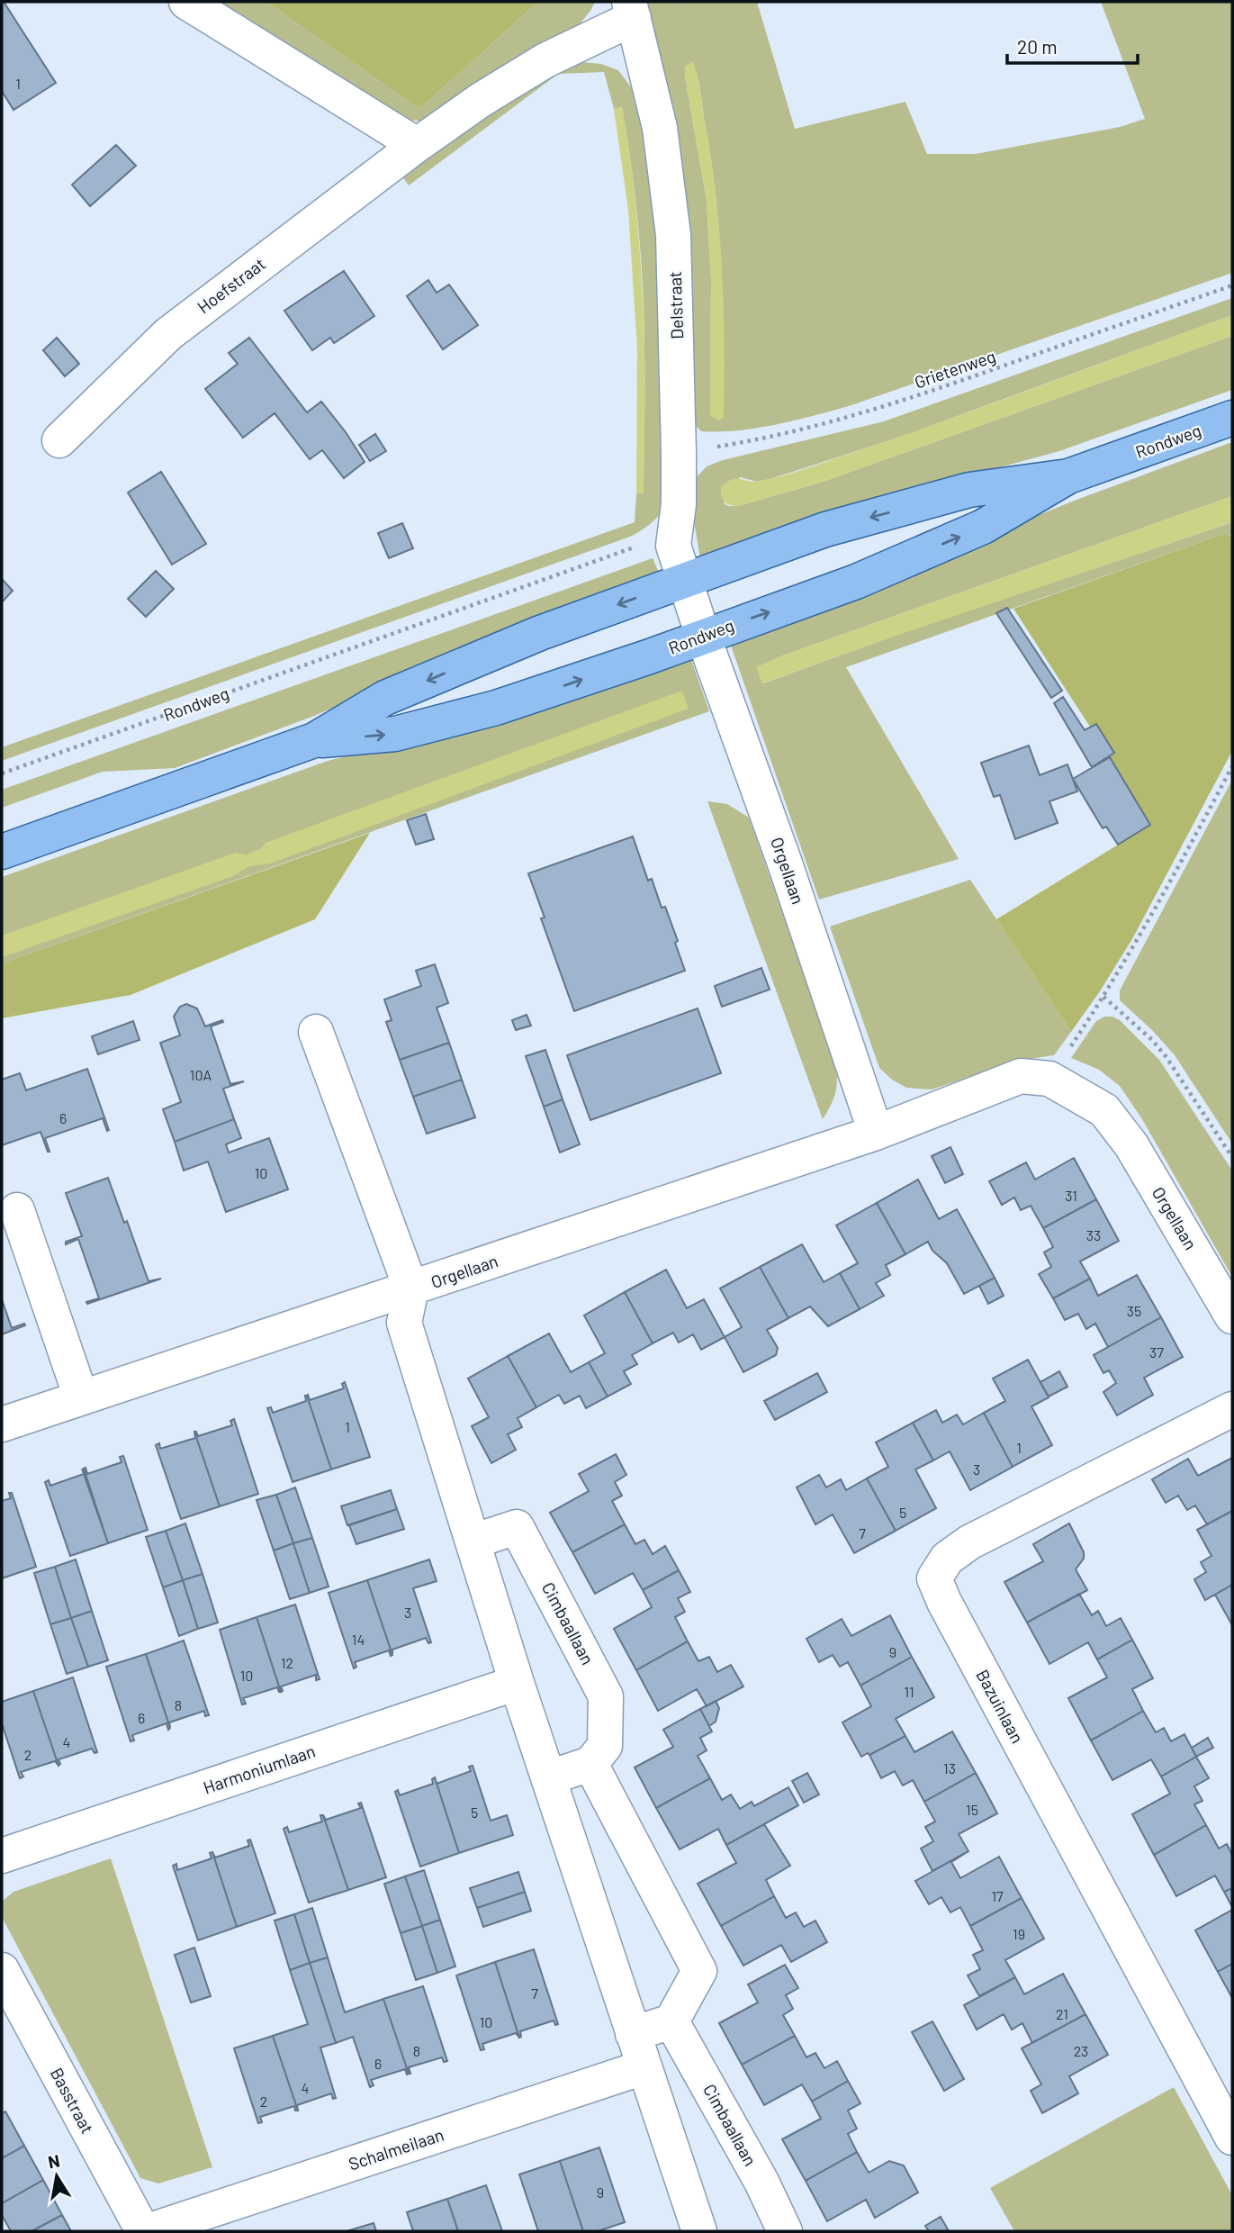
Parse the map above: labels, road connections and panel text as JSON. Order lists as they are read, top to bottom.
{
  "streets": {
    "main road": ["Rondweg"],
    "street": [
      "Hoefstraat",
      "Delstraat",
      "Orgellaan",
      "Cimbaallaan",
      "Bazuinlaan",
      "Harmoniumlaan",
      "Basstraat",
      "Schalmeilaan"
    ],
    "path": ["Grietenweg"]
  },
  "crossings": [
    ["Hoefstraat", "Delstraat"],
    ["Delstraat", "Grietenweg"],
    ["Delstraat", "Rondweg"],
    ["Delstraat", "Orgellaan"],
    ["Rondweg", "Orgellaan"],
    ["Basstraat", "Schalmeilaan"]
  ],
  "house_numbers": [
    "1",
    "10A",
    "6",
    "10",
    "31",
    "33",
    "35",
    "37",
    "1",
    "1",
    "3",
    "5",
    "7",
    "3",
    "14",
    "9",
    "12",
    "10",
    "11",
    "8",
    "6",
    "4",
    "2",
    "13",
    "15",
    "5",
    "17",
    "19",
    "7",
    "21",
    "10",
    "8",
    "23",
    "6",
    "4",
    "2",
    "9"
  ],
  "scale_bar": "20 m",
  "north": "top"
}
